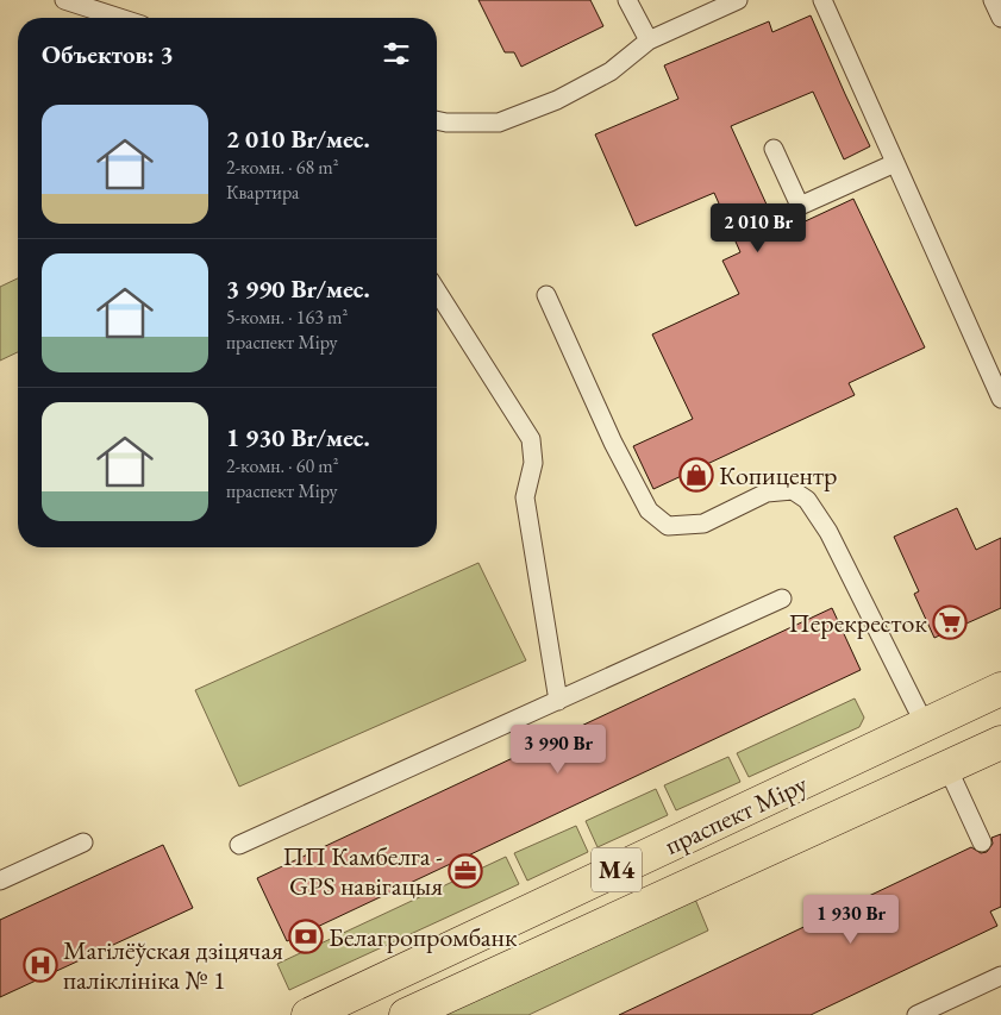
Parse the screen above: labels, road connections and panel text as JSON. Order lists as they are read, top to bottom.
{
  "streets": {
    "main road": ["праспект Міру", "М4"]
  },
  "places": {
    "shop": ["Копицентр"],
    "supermarket": ["Перекресток"],
    "office": ["ПП Камбелга - GPS навігацыя"],
    "bank": ["Белагропромбанк"],
    "hospital": ["Магілёўская дзіцячая паліклініка № 1"]
  },
  "page": {
    "heading": "Объектов: 3",
    "list": [
      {
        "name": "2 010 Br/мес.",
        "note": "2-комн. · 68 m² · Квартира"
      },
      {
        "name": "3 990 Br/мес.",
        "note": "5-комн. · 163 m² · праспект Міру"
      },
      {
        "name": "1 930 Br/мес.",
        "note": "2-комн. · 60 m² · праспект Міру"
      }
    ],
    "price": ["2 010 Br", "3 990 Br", "1 930 Br"]
  }
}
